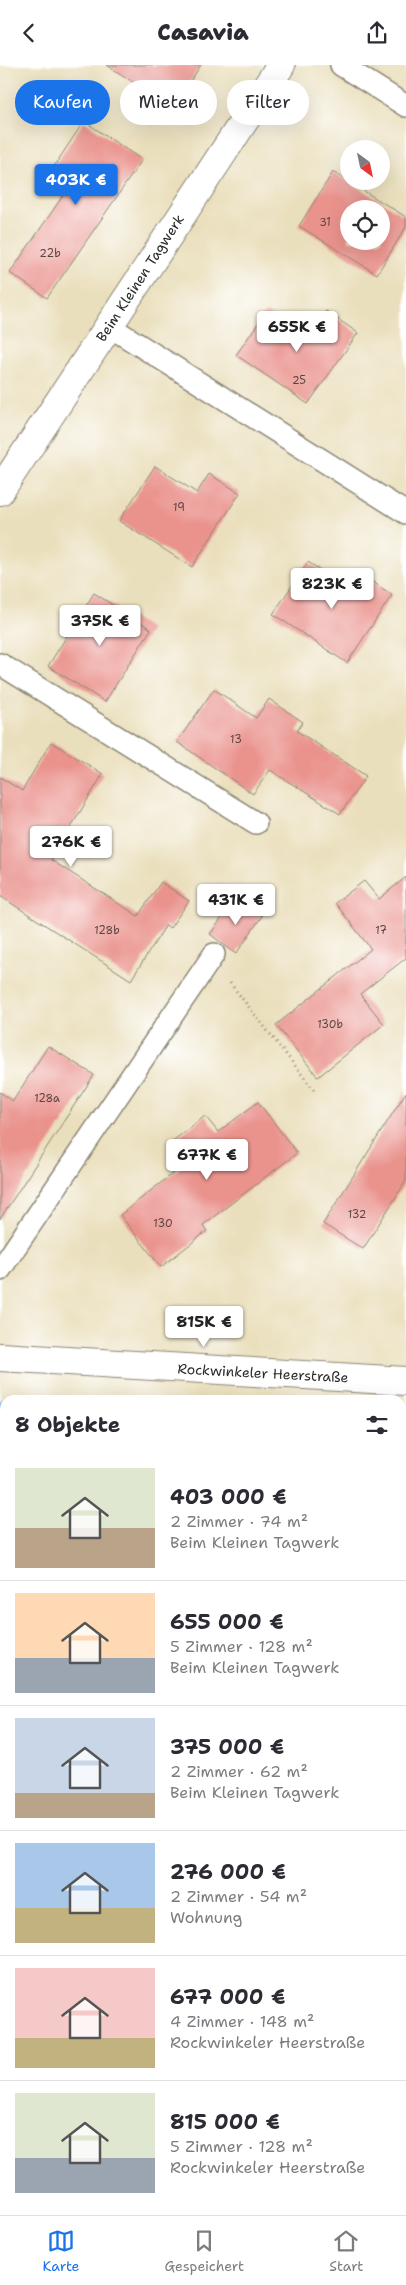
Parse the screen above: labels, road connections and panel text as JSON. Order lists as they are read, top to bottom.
{
  "streets": {
    "street": ["Beim Kleinen Tagwerk", "Rockwinkeler Heerstraße"]
  },
  "house_numbers": [
    "31",
    "22b",
    "25",
    "19",
    "13",
    "128b",
    "17",
    "130b",
    "128a",
    "132",
    "130"
  ],
  "north": "bottom right",
  "page": {
    "header": "Casavia",
    "chip": ["Kaufen", "Mieten", "Filter"],
    "price": [
      "403K €",
      "655K €",
      "823K €",
      "375K €",
      "276K €",
      "431K €",
      "677K €",
      "815K €"
    ],
    "heading": "8 Objekte",
    "list": [
      {
        "name": "403 000 €",
        "note": "2 Zimmer · 74 m² · Beim Kleinen Tagwerk"
      },
      {
        "name": "655 000 €",
        "note": "5 Zimmer · 128 m² · Beim Kleinen Tagwerk"
      },
      {
        "name": "375 000 €",
        "note": "2 Zimmer · 62 m² · Beim Kleinen Tagwerk"
      },
      {
        "name": "276 000 €",
        "note": "2 Zimmer · 54 m² · Wohnung"
      },
      {
        "name": "677 000 €",
        "note": "4 Zimmer · 148 m² · Rockwinkeler Heerstraße"
      },
      {
        "name": "815 000 €",
        "note": "5 Zimmer · 128 m² · Rockwinkeler Heerstraße"
      }
    ],
    "tabs": ["Karte", "Gespeichert", "Start"]
  }
}
